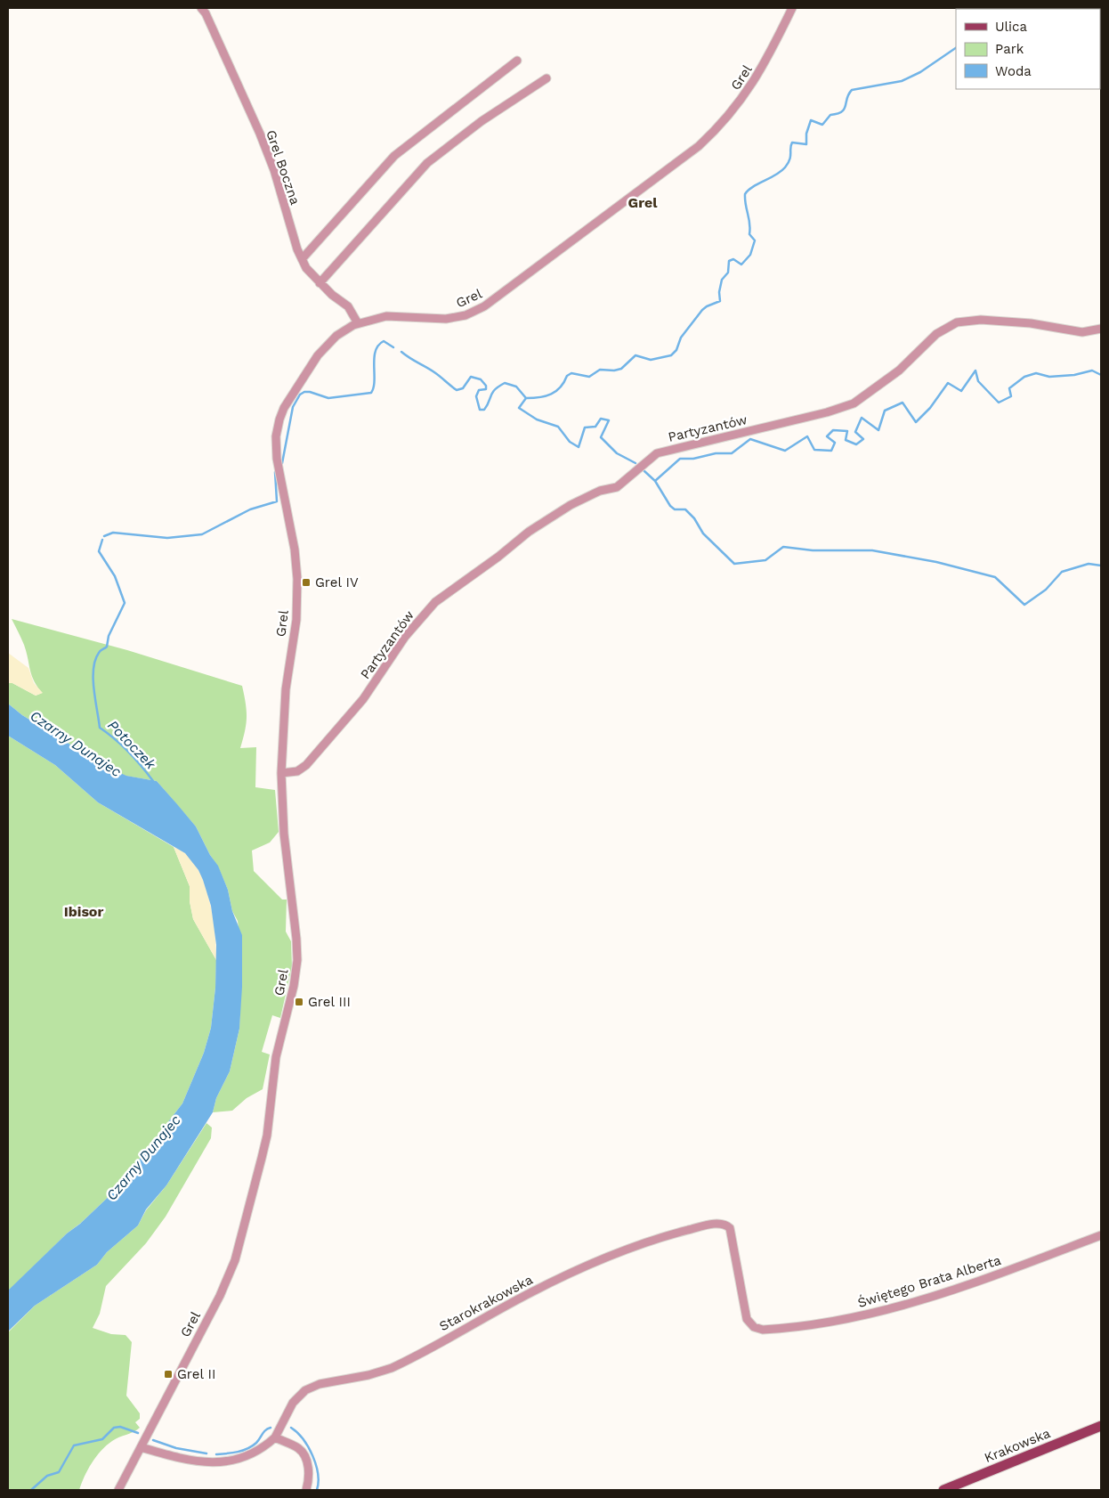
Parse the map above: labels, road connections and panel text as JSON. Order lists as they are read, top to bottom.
{
  "streets": {
    "main road": ["Krakowska"],
    "street": [
      "Grel",
      "Grel Boczna",
      "Partyzantów",
      "Świętego Brata Alberta",
      "Starokrakowska"
    ]
  },
  "crossings": [
    ["Grel", "Grel Boczna"],
    ["Grel", "Partyzantów"],
    ["Grel", "Starokrakowska"],
    ["Świętego Brata Alberta", "Starokrakowska"]
  ],
  "districts": ["Grel", "Ibisor"],
  "water": ["Czarny Dunajec", "Potoczek"],
  "places": {
    "transit": ["Grel IV", "Grel III", "Grel II"]
  },
  "legend": ["Ulica", "Park", "Woda"]
}
